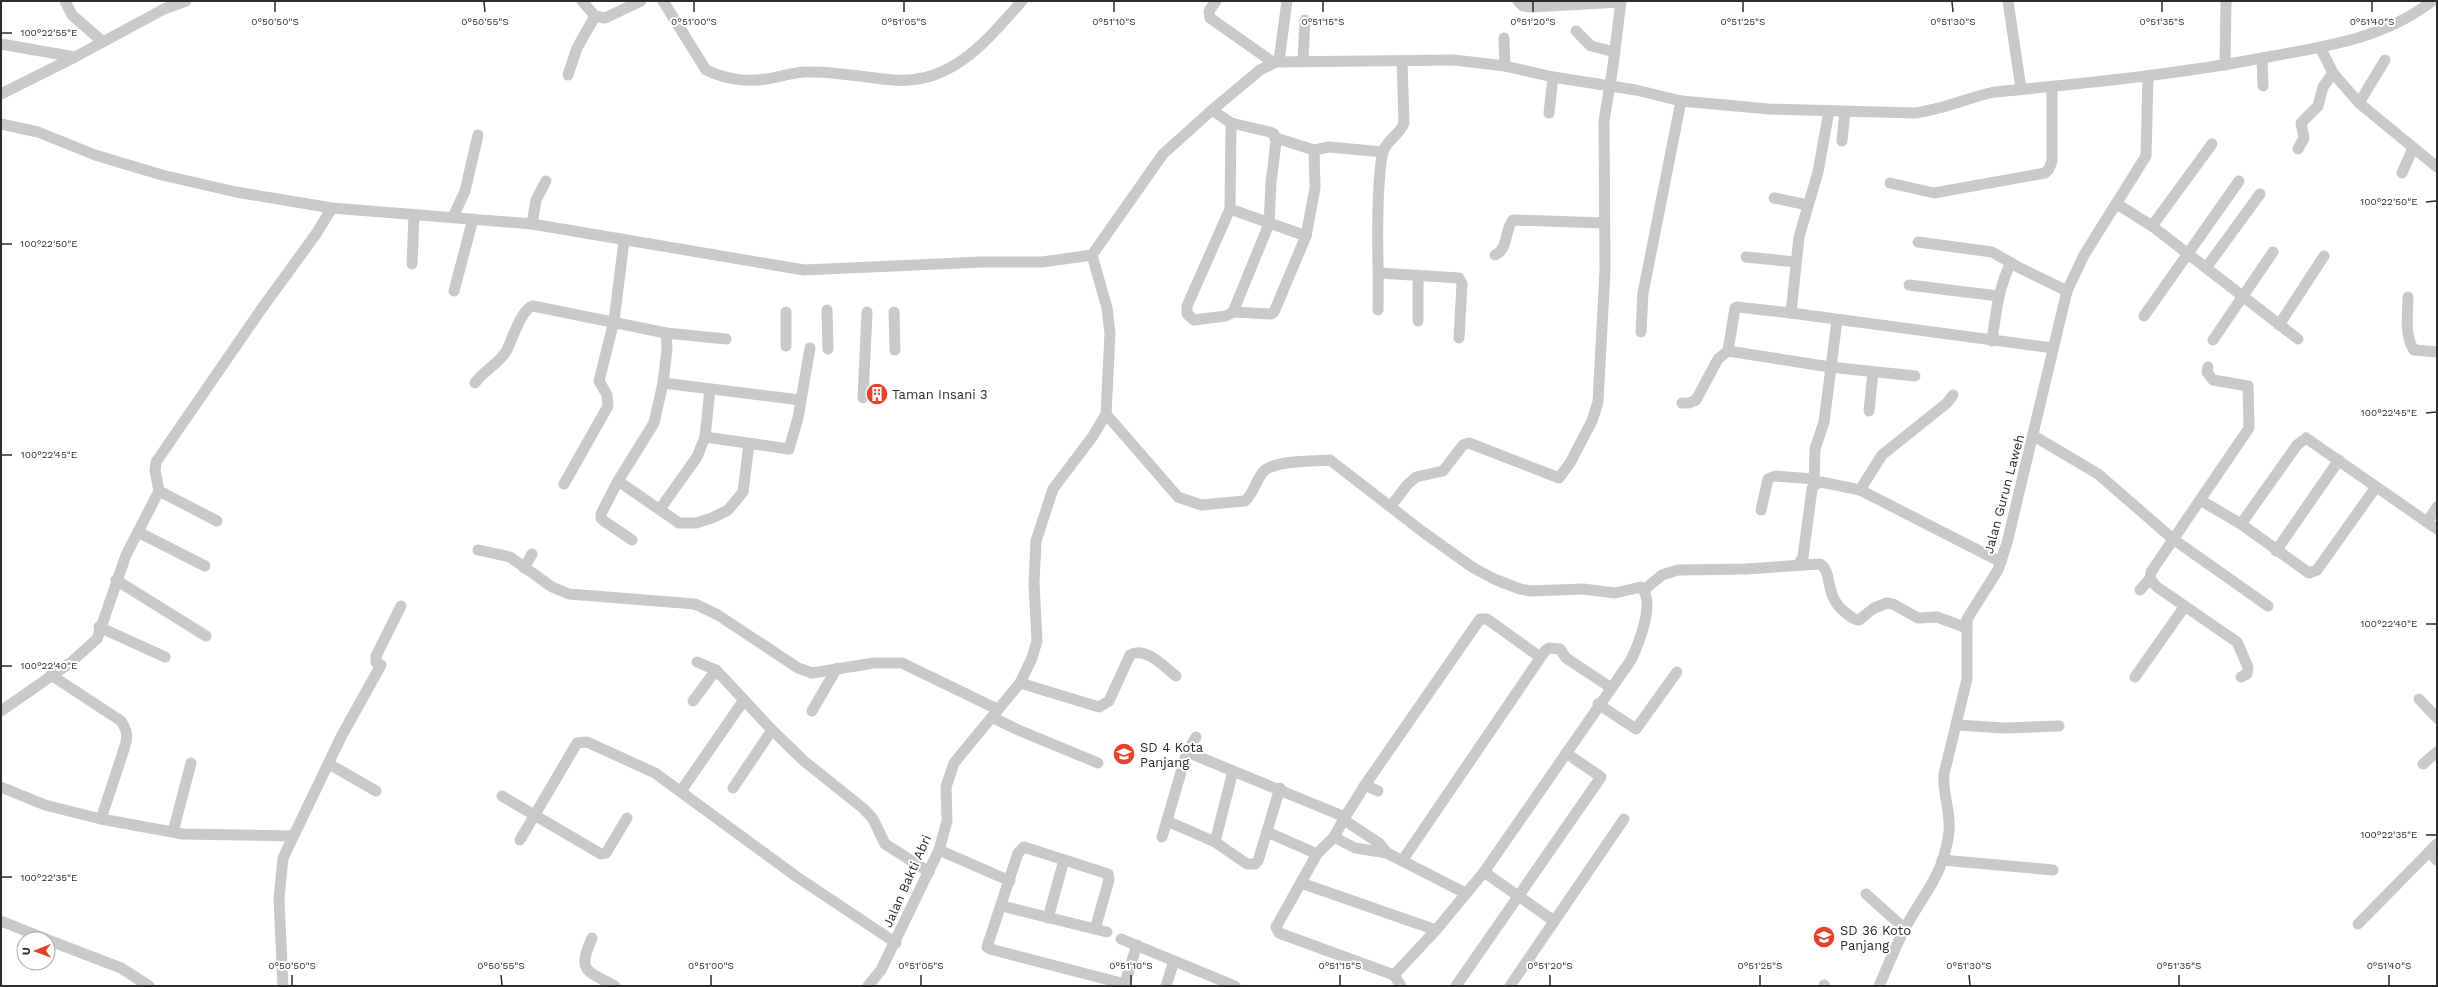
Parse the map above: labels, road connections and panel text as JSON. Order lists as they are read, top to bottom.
{
  "streets": {
    "street": ["Jalan Gurun Laweh", "Jalan Bakti Abri"]
  },
  "places": {
    "building": ["Taman Insani 3"],
    "school or university": ["SD 4 Kota Panjang", "SD 36 Koto Panjang"]
  },
  "north": "left",
  "coordinates": [
    "0°50'50\"S",
    "0°50'55\"S",
    "0°51'00\"S",
    "0°51'05\"S",
    "0°51'10\"S",
    "0°51'15\"S",
    "0°51'20\"S",
    "0°51'25\"S",
    "0°51'30\"S",
    "0°51'35\"S",
    "0°51'40\"S",
    "100°22'55\"E",
    "100°22'50\"E",
    "100°22'45\"E",
    "100°22'40\"E",
    "100°22'35\"E"
  ]
}
